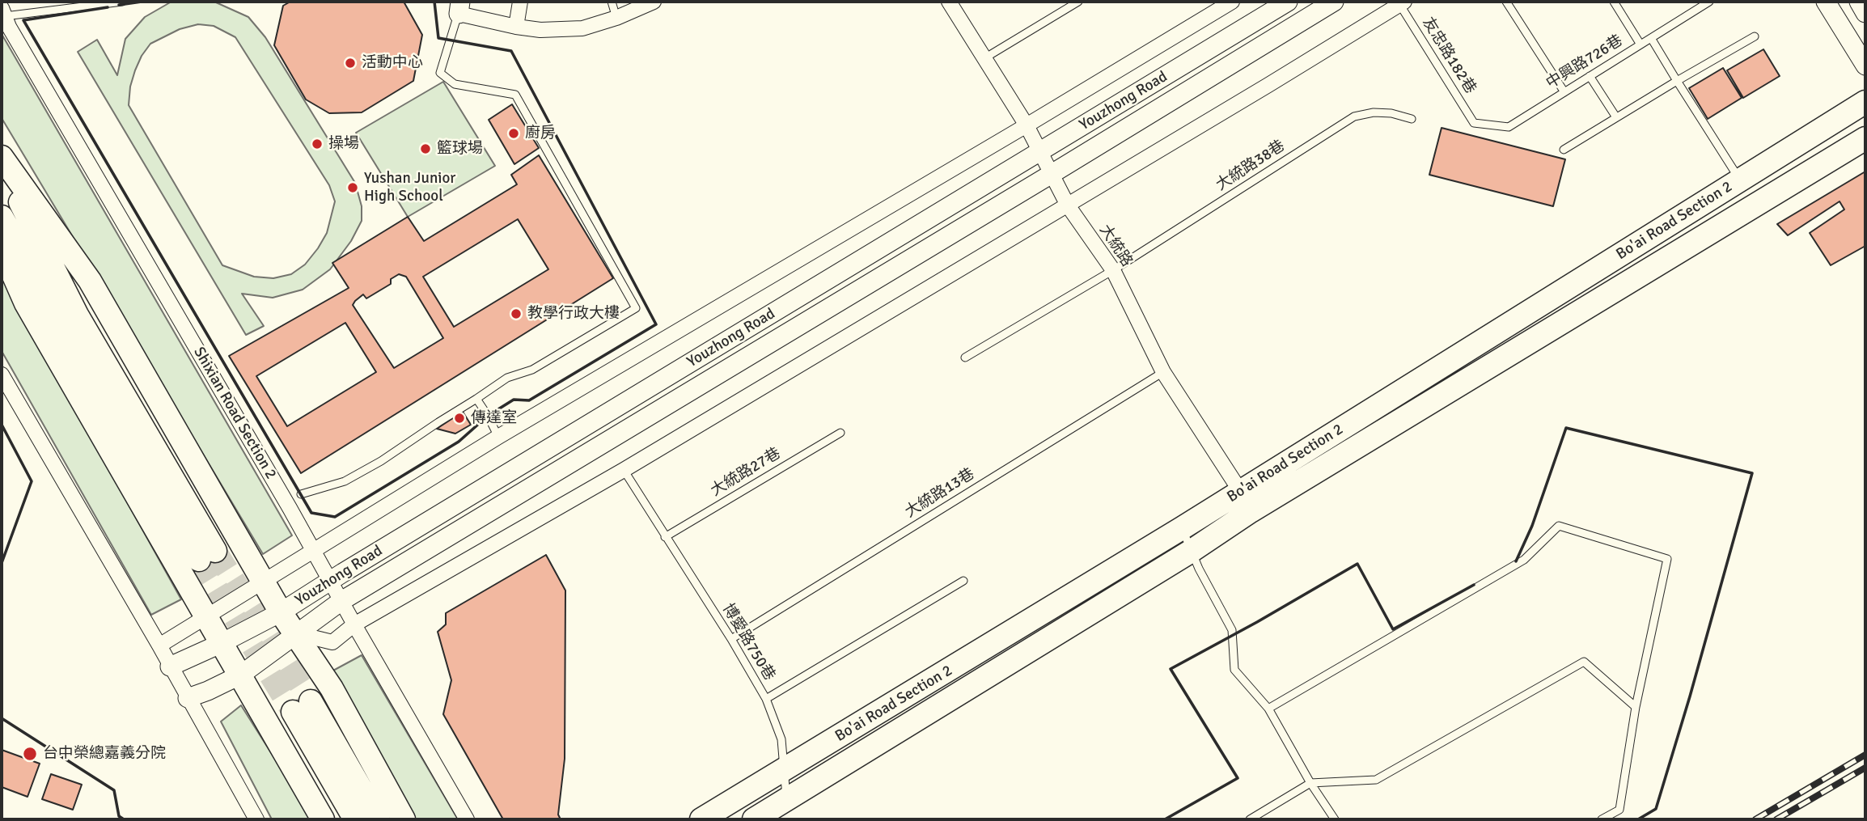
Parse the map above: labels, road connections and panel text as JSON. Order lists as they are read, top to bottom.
{
  "streets": {
    "main road": ["Bo'ai Road Section 2"],
    "street": ["Youzhong Road", "大統路", "Shixian Road Section 2"],
    "lane": [
      "友忠路182巷",
      "中興路726巷",
      "大統路38巷",
      "大統路27巷",
      "大統路13巷",
      "博愛路750巷"
    ]
  },
  "crossings": [
    ["友忠路182巷", "中興路726巷"],
    ["Youzhong Road", "大統路"],
    ["Youzhong Road", "Shixian Road Section 2"],
    ["大統路38巷", "大統路"],
    ["Bo'ai Road Section 2", "大統路"],
    ["Bo'ai Road Section 2", "博愛路750巷"],
    ["大統路", "大統路13巷"],
    ["大統路27巷", "博愛路750巷"],
    ["大統路13巷", "博愛路750巷"]
  ],
  "places": [
    "活動中心",
    "廚房",
    "操場",
    "籃球場",
    "Yushan Junior High School",
    "教學行政大樓",
    "傳達室",
    "台中榮總嘉義分院"
  ]
}
